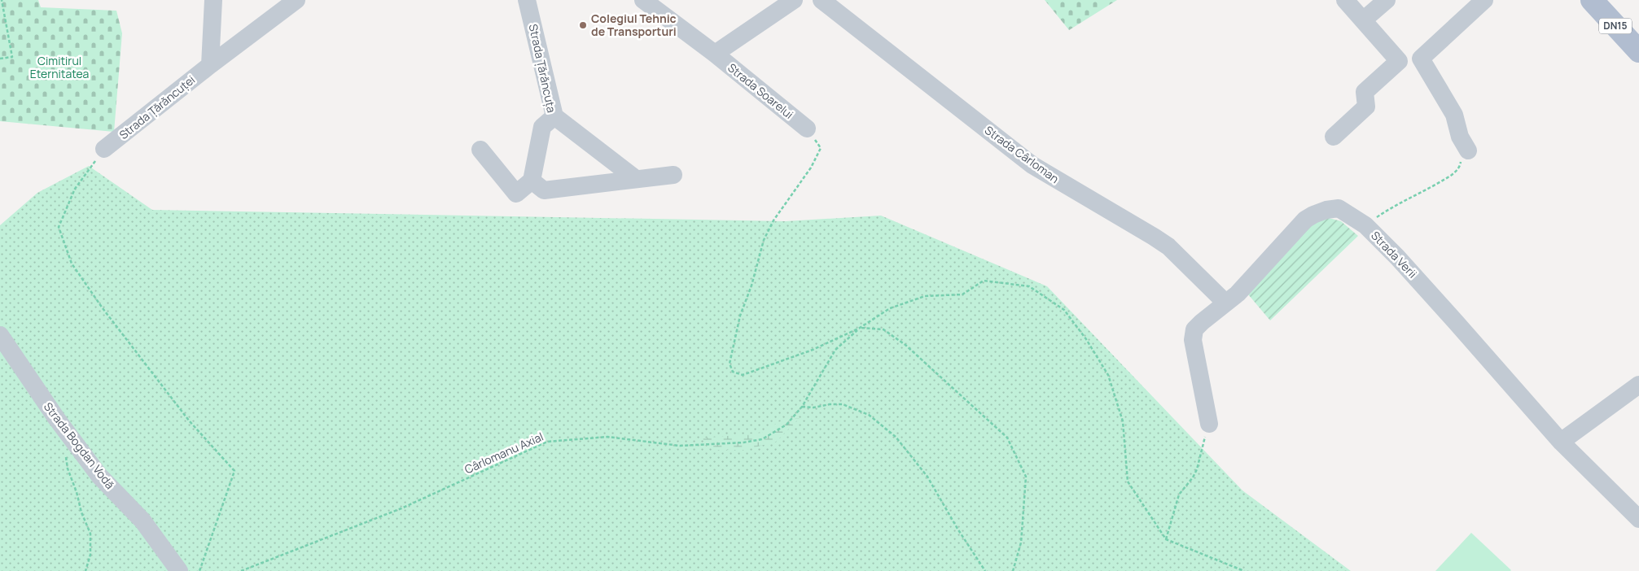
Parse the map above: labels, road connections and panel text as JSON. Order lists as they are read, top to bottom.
{
  "streets": {
    "main road": ["DN15"],
    "street": [
      "Strada Țărăncuța",
      "Strada Soarelui",
      "Strada Țărăncuței",
      "Strada Cârloman",
      "Strada Verii",
      "Strada Bogdan Vodă"
    ],
    "path": ["Cârlomanu Axial"]
  },
  "crossings": [
    ["Strada Cârloman", "Strada Verii"]
  ],
  "parks": ["Cimitirul Eternitatea"],
  "places": ["Colegiul Tehnic de Transporturi"]
}
